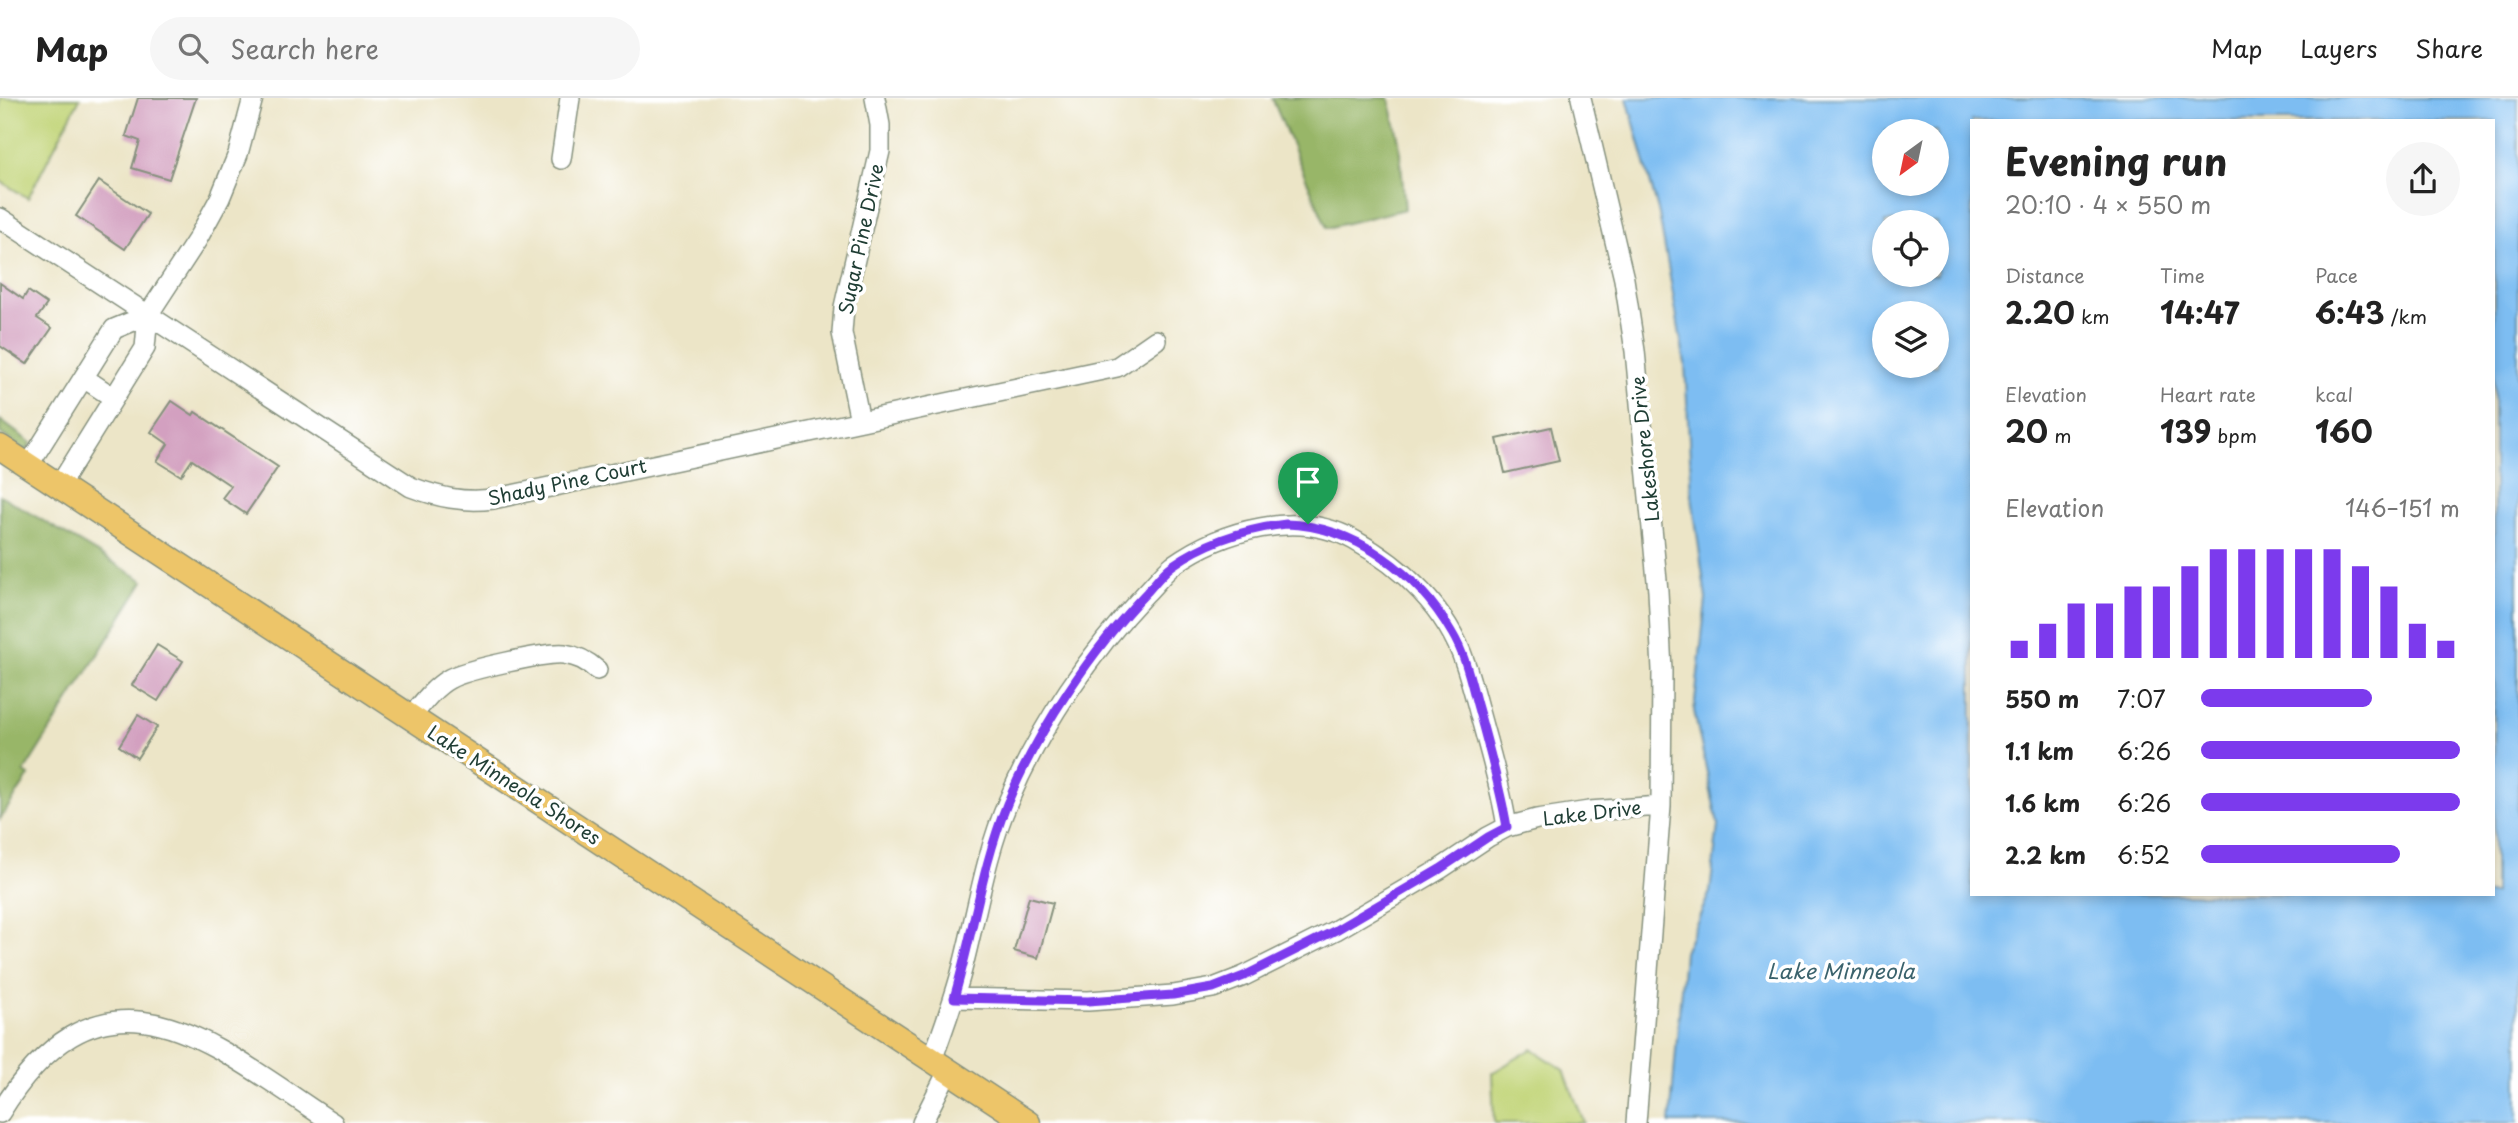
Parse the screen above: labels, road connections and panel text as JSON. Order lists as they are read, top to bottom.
{
  "streets": {
    "main road": ["Lake Minneola Shores"],
    "street": [
      "Sugar Pine Drive",
      "Lakeshore Drive",
      "Shady Pine Court",
      "Lake Drive"
    ]
  },
  "crossings": [
    ["Sugar Pine Drive", "Shady Pine Court"],
    ["Lakeshore Drive", "Lake Drive"]
  ],
  "water": ["Lake Minneola"],
  "north": "bottom left",
  "page": {
    "header": "Map",
    "search": "Search here",
    "nav": ["Map", "Layers", "Share"],
    "heading": ["Evening run", "20:10 · 4 × 550 m"],
    "stats": [
      ["Distance", "2.20 km"],
      ["Time", "14:47"],
      ["Pace", "6:43 /km"],
      ["Elevation", "20 m"],
      ["Heart rate", "139 bpm"],
      ["kcal", "160"]
    ],
    "chart": ["Elevation", "146–151 m"],
    "list": [
      {
        "name": "550 m",
        "note": "7:07"
      },
      {
        "name": "1.1 km",
        "note": "6:26"
      },
      {
        "name": "1.6 km",
        "note": "6:26"
      },
      {
        "name": "2.2 km",
        "note": "6:52"
      }
    ]
  }
}
